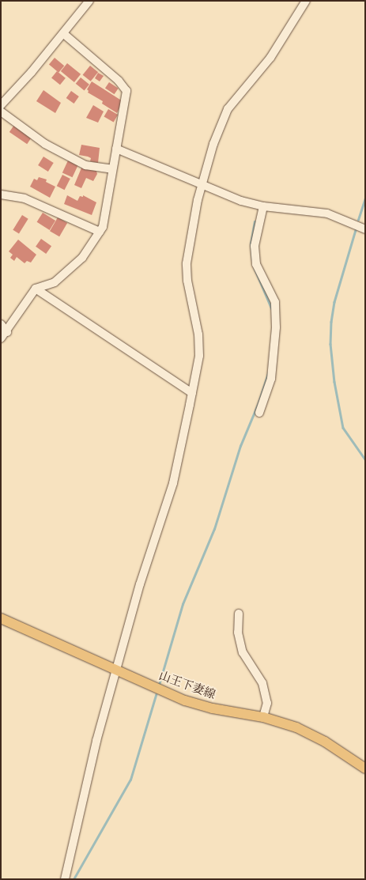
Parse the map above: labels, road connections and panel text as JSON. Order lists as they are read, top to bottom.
{
  "streets": {
    "main road": ["山王下妻線"]
  }
}
